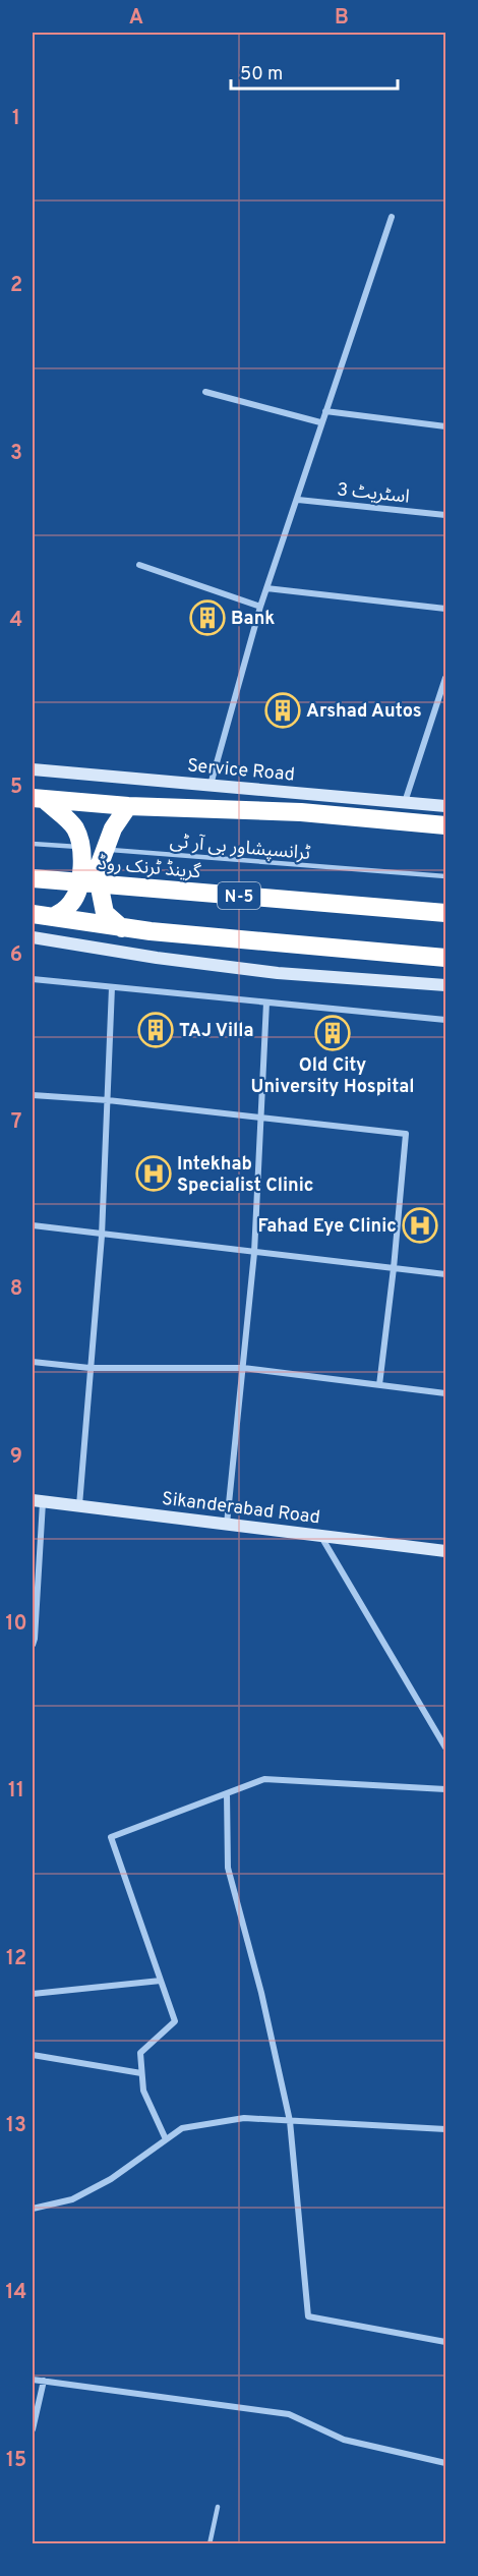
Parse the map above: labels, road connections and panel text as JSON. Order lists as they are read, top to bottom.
{
  "streets": {
    "highway": ["گرینڈ ٹرنک روڈ", "N-5"],
    "street": ["اسٹریٹ 3", "Service Road", "Sikanderabad Road"],
    "lane": ["ٹرانسپشاور بی آر ٹی"]
  },
  "places": {
    "building": [
      "Bank",
      "Arshad Autos",
      "TAJ Villa",
      "Old City University Hospital"
    ],
    "hospital": ["Intekhab Specialist Clinic", "Fahad Eye Clinic"]
  },
  "scale_bar": "50 m",
  "grid": {
    "columns": ["A", "B"],
    "rows": [
      "1",
      "2",
      "3",
      "4",
      "5",
      "6",
      "7",
      "8",
      "9",
      "10",
      "11",
      "12",
      "13",
      "14",
      "15"
    ]
  }
}
